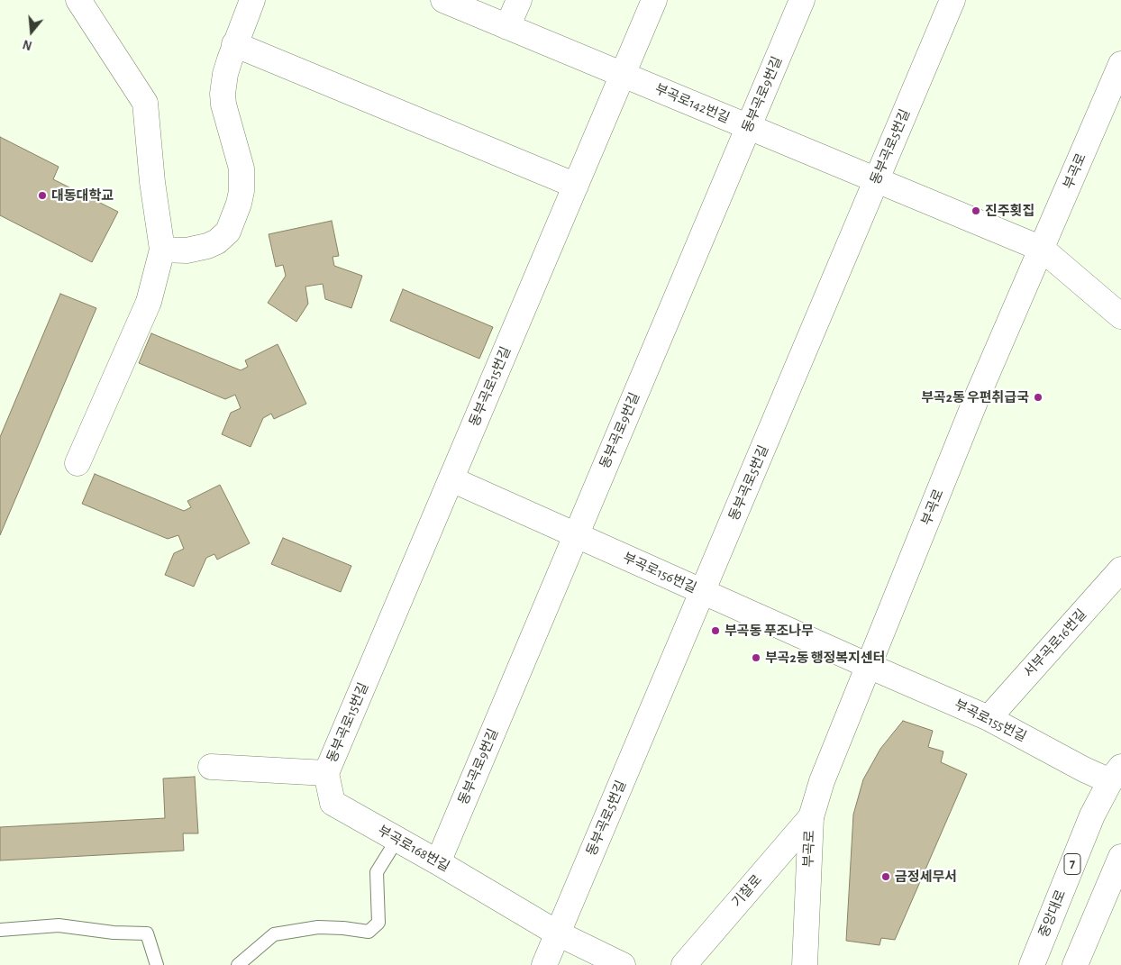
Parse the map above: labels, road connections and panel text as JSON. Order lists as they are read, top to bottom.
{
  "streets": {
    "street": [
      "동부곡로9번길",
      "부곡로142번길",
      "동부곡로5번길",
      "부곡로",
      "동부곡로15번길",
      "부곡로156번길",
      "서부곡로16번길",
      "부곡로155번길",
      "부곡로168번길",
      "7",
      "기찰로",
      "중앙대로"
    ]
  },
  "crossings": [
    ["동부곡로9번길", "부곡로142번길"],
    ["동부곡로9번길", "부곡로156번길"],
    ["동부곡로9번길", "부곡로168번길"],
    ["부곡로142번길", "동부곡로5번길"],
    ["부곡로142번길", "부곡로"],
    ["부곡로142번길", "동부곡로15번길"],
    ["동부곡로5번길", "부곡로156번길"],
    ["동부곡로5번길", "부곡로168번길"],
    ["부곡로", "부곡로156번길"],
    ["부곡로", "부곡로155번길"],
    ["부곡로", "기찰로"],
    ["동부곡로15번길", "부곡로156번길"],
    ["동부곡로15번길", "부곡로168번길"],
    ["부곡로156번길", "부곡로155번길"],
    ["서부곡로16번길", "부곡로155번길"],
    ["부곡로155번길", "중앙대로"]
  ],
  "places": [
    "대동대학교",
    "진주횟집",
    "부곡2동 우편취급국",
    "부곡동 푸조나무",
    "부곡2동 행정복지센터",
    "금정세무서"
  ],
  "north": "bottom"
}
